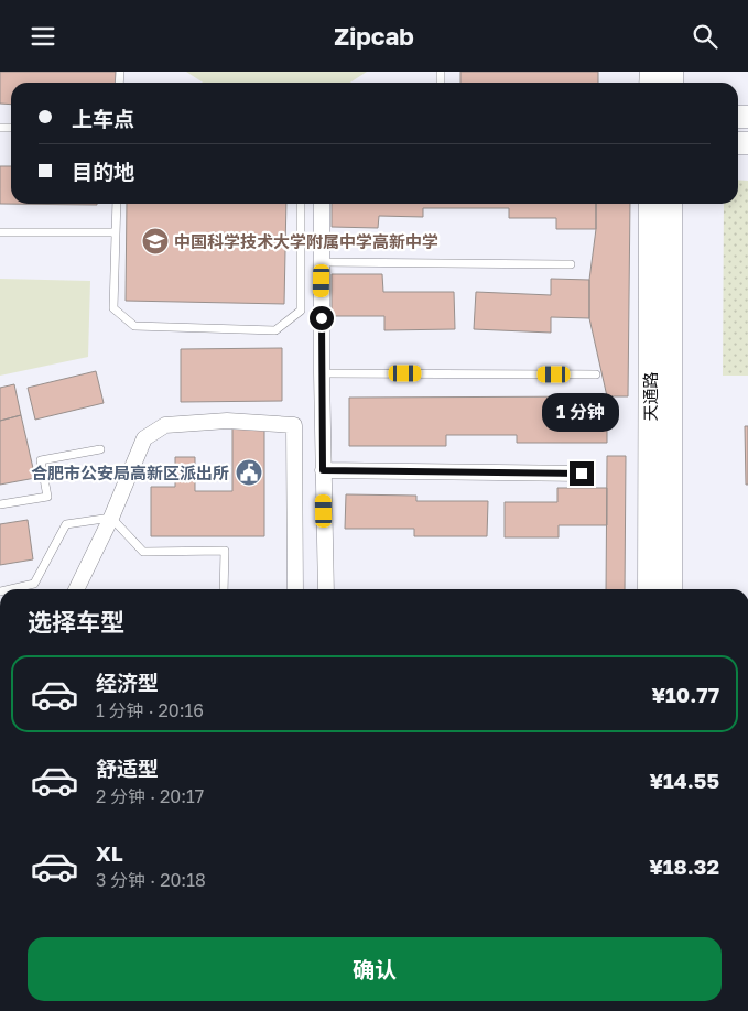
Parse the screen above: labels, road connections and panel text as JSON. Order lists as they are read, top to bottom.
{
  "streets": {
    "street": ["天通路"]
  },
  "places": {
    "school or university": ["中国科学技术大学附属中学高新中学"],
    "public building": ["合肥市公安局高新区派出所"]
  },
  "page": {
    "header": "Zipcab",
    "banner": ["上车点", "目的地"],
    "bubble": "1 分钟",
    "heading": "选择车型",
    "list": [
      {
        "name": "经济型",
        "note": "1 分钟 · 20:16",
        "value": "¥10.77"
      },
      {
        "name": "舒适型",
        "note": "2 分钟 · 20:17",
        "value": "¥14.55"
      },
      {
        "name": "XL",
        "note": "3 分钟 · 20:18",
        "value": "¥18.32"
      }
    ],
    "buttons": "确认"
  }
}
